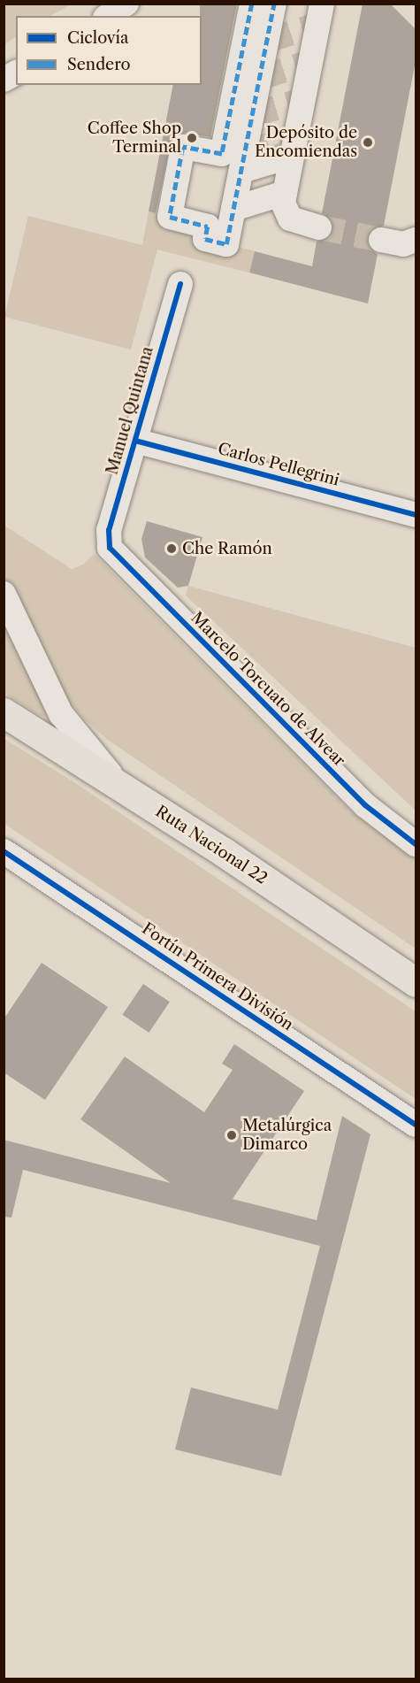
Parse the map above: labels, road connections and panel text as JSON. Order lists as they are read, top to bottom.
{
  "streets": {
    "highway": ["Ruta Nacional 22"],
    "street": [
      "Manuel Quintana",
      "Carlos Pellegrini",
      "Marcelo Torcuato de Alvear",
      "Fortín Primera División"
    ]
  },
  "crossings": [
    ["Manuel Quintana", "Carlos Pellegrini"],
    ["Manuel Quintana", "Marcelo Torcuato de Alvear"]
  ],
  "places": [
    "Coffee Shop Terminal",
    "Depósito de Encomiendas",
    "Che Ramón",
    "Metalúrgica Dimarco"
  ],
  "legend": ["Ciclovía", "Sendero"]
}
